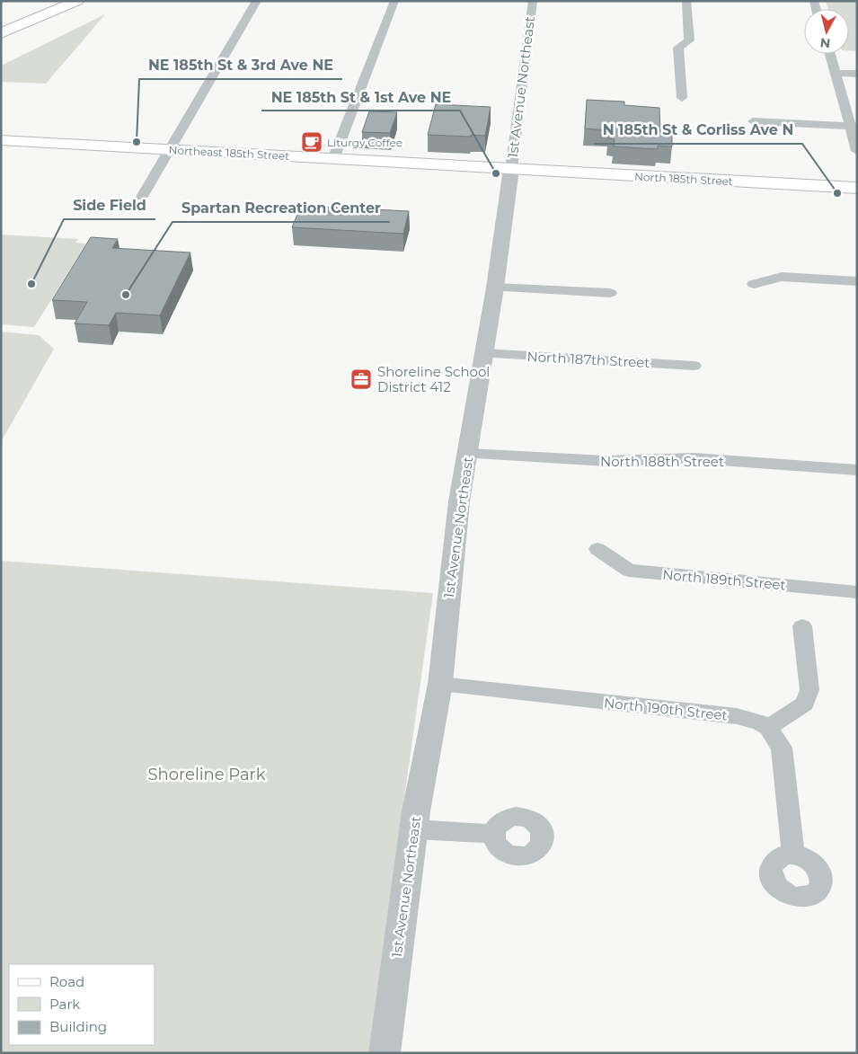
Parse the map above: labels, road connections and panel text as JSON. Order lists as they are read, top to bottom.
{
  "streets": {
    "main road": ["Northeast 185th Street", "North 185th Street"],
    "street": [
      "1st Avenue Northeast",
      "North 187th Street",
      "North 188th Street",
      "North 189th Street",
      "North 190th Street"
    ]
  },
  "crossings": [
    ["1st Avenue Northeast", "Northeast 185th Street"],
    ["1st Avenue Northeast", "North 185th Street"],
    ["1st Avenue Northeast", "North 187th Street"],
    ["1st Avenue Northeast", "North 188th Street"],
    ["1st Avenue Northeast", "North 190th Street"],
    ["Northeast 185th Street", "North 185th Street"]
  ],
  "parks": ["Shoreline Park"],
  "places": {
    "other": [
      "NE 185th St & 3rd Ave NE",
      "NE 185th St & 1st Ave NE",
      "N 185th St & Corliss Ave N",
      "Side Field",
      "Spartan Recreation Center"
    ],
    "cafe": ["Liturgy Coffee"],
    "office": ["Shoreline School District 412"]
  },
  "legend": ["Road", "Park", "Building"],
  "north": "bottom"
}
